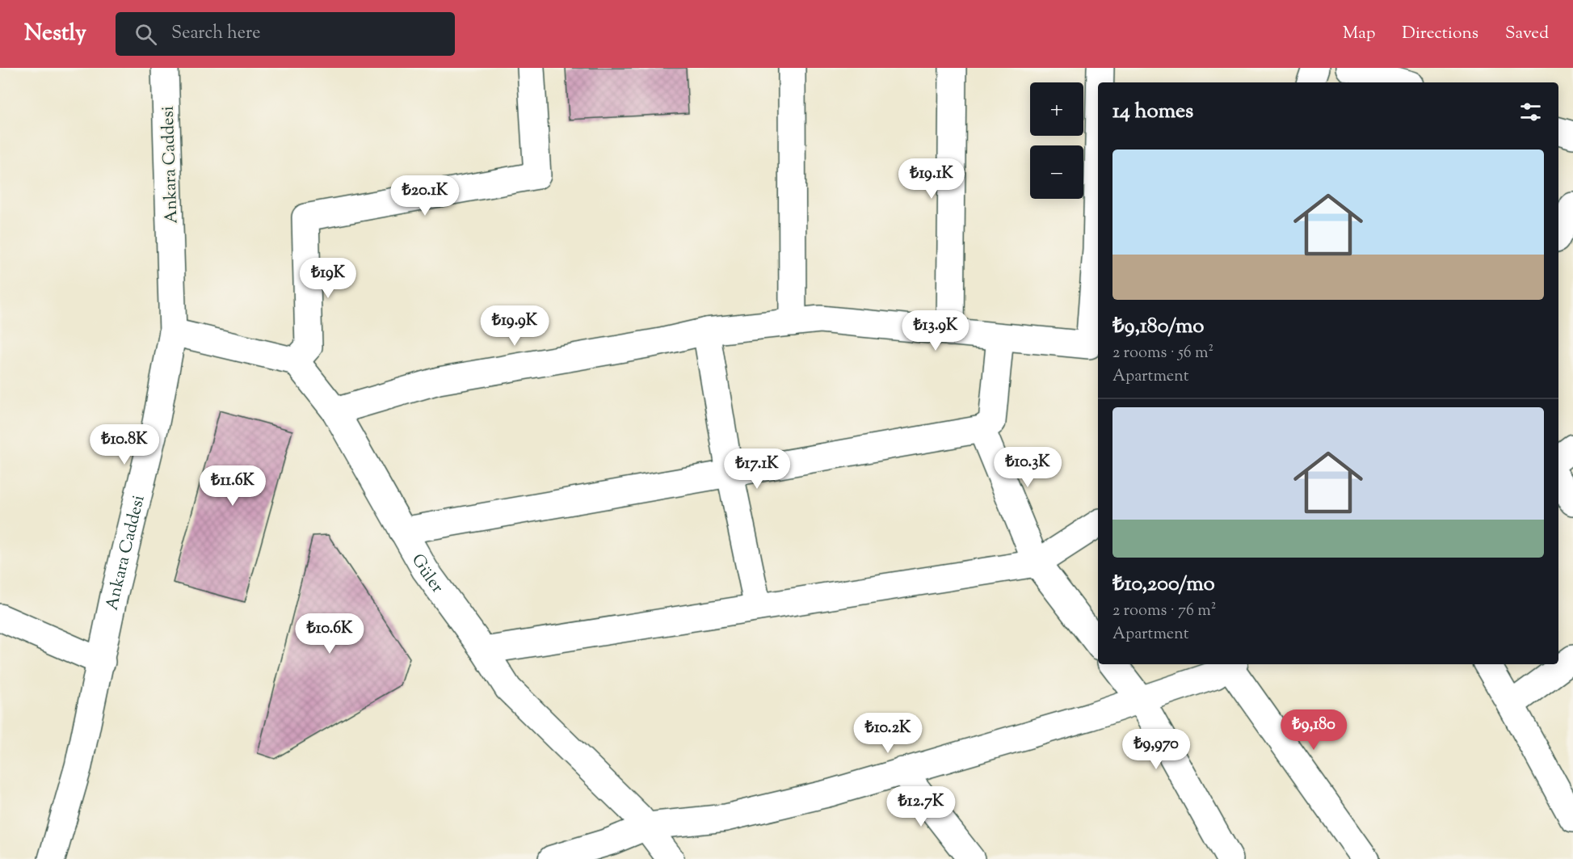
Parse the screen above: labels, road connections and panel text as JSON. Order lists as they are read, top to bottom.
{
  "streets": {
    "street": ["Ankara Caddesi", "Güler"]
  },
  "page": {
    "header": "Nestly",
    "search": "Search here",
    "nav": ["Map", "Directions", "Saved"],
    "map_buttons": ["+", "−"],
    "heading": "14 homes",
    "list": [
      {
        "name": "₺9,180/mo",
        "note": "2 rooms · 56 m² · Apartment"
      },
      {
        "name": "₺10,200/mo",
        "note": "2 rooms · 76 m² · Apartment"
      }
    ],
    "price": [
      "₺19.1K",
      "₺20.1K",
      "₺19K",
      "₺19.9K",
      "₺13.9K",
      "₺10.8K",
      "₺10.3K",
      "₺17.1K",
      "₺11.6K",
      "₺10.6K",
      "₺9,180",
      "₺10.2K",
      "₺9,970",
      "₺12.7K"
    ]
  }
}
